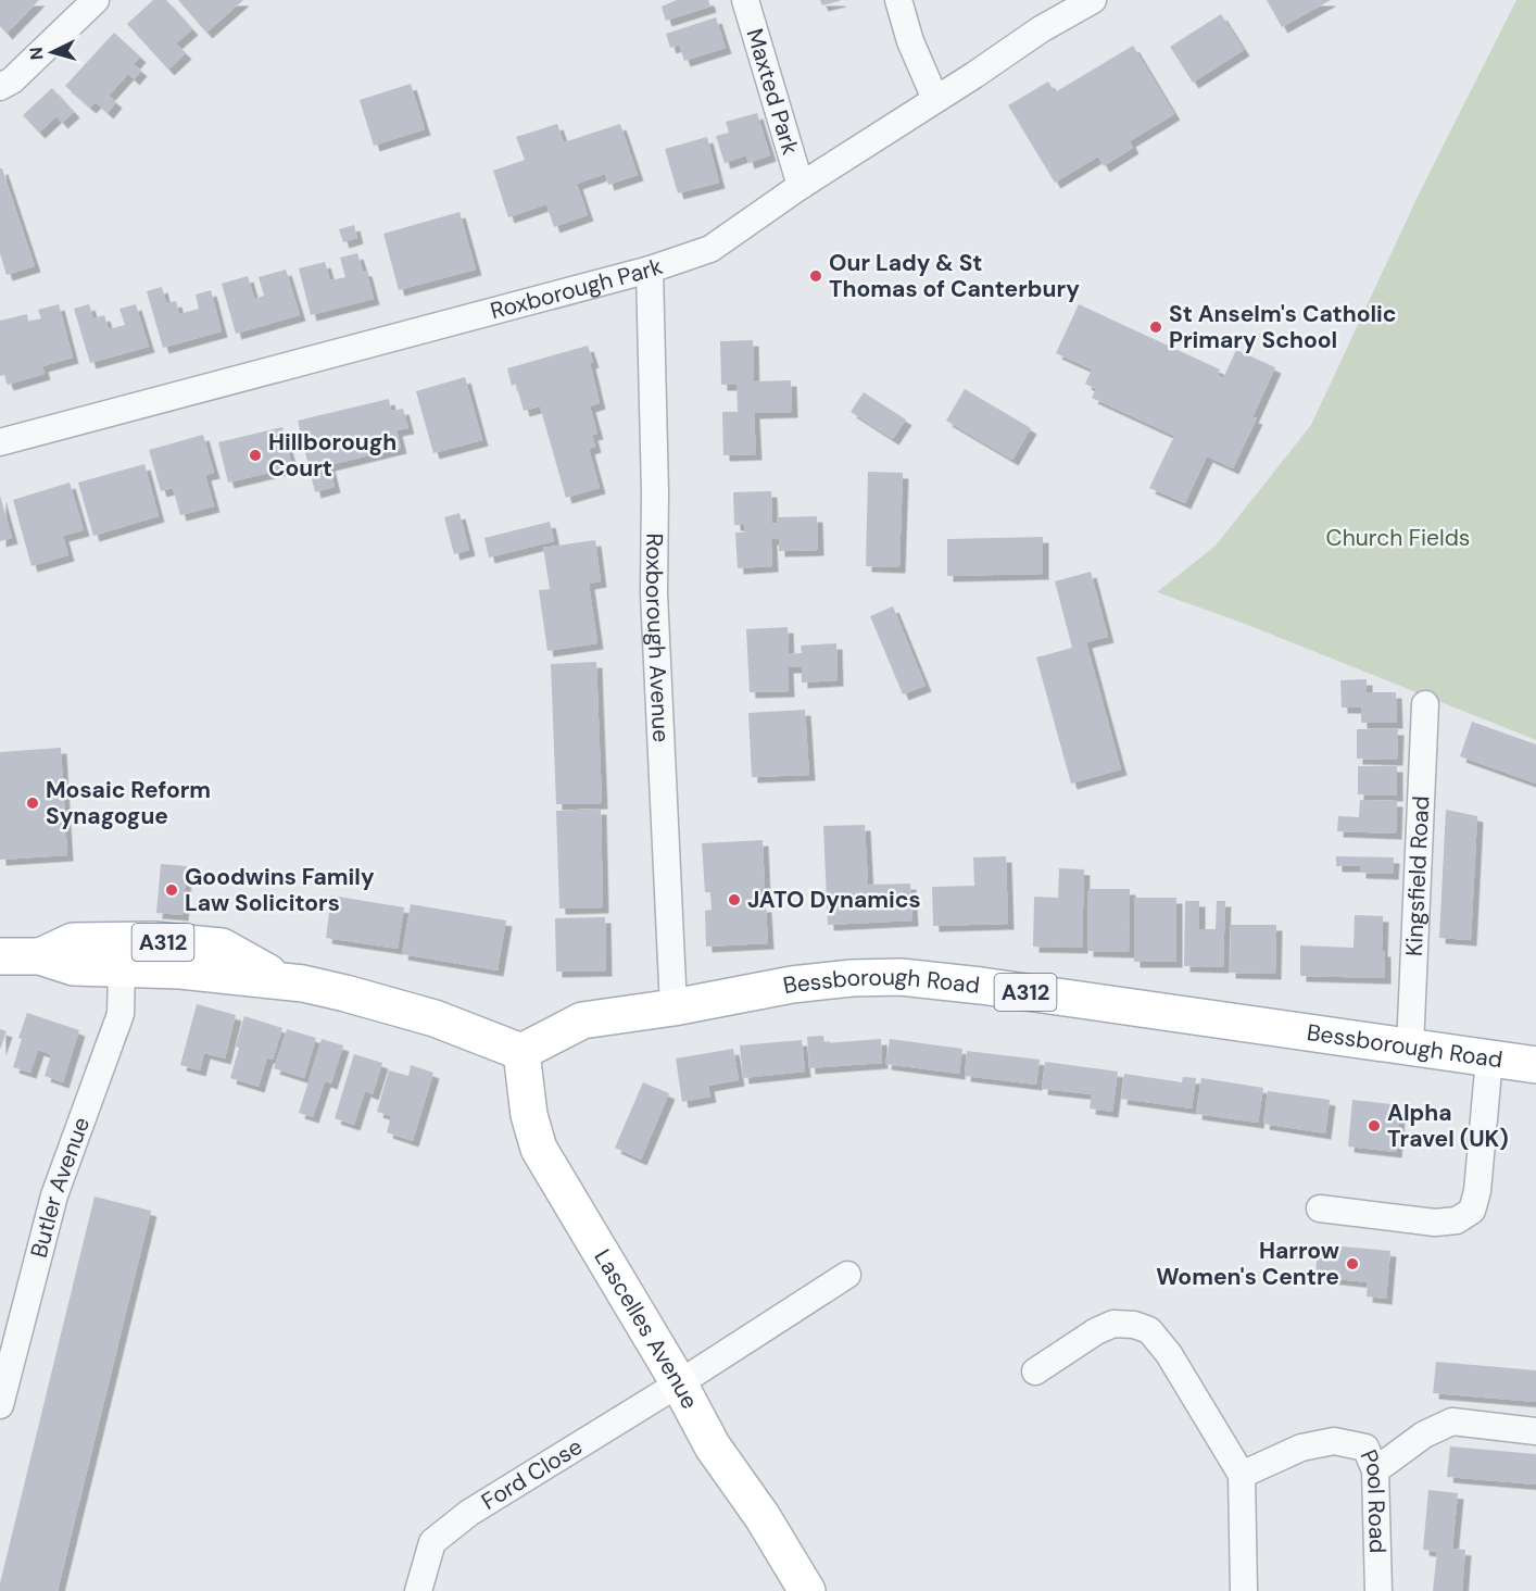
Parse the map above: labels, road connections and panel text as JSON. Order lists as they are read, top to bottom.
{
  "streets": {
    "main road": ["A312", "Bessborough Road", "Lascelles Avenue"],
    "street": [
      "Maxted Park",
      "Roxborough Park",
      "Roxborough Avenue",
      "Kingsfield Road",
      "Butler Avenue",
      "Ford Close",
      "Pool Road"
    ]
  },
  "crossings": [
    ["Maxted Park", "Roxborough Park"],
    ["Roxborough Park", "Roxborough Avenue"],
    ["Roxborough Avenue", "Bessborough Road"],
    ["Kingsfield Road", "Bessborough Road"],
    ["A312", "Bessborough Road"],
    ["A312", "Butler Avenue"],
    ["A312", "Lascelles Avenue"],
    ["Bessborough Road", "Lascelles Avenue"],
    ["Lascelles Avenue", "Ford Close"]
  ],
  "parks": ["Church Fields"],
  "places": [
    "Our Lady & St Thomas of Canterbury",
    "St Anselm's Catholic Primary School",
    "Hillborough Court",
    "Mosaic Reform Synagogue",
    "Goodwins Family Law Solicitors",
    "JATO Dynamics",
    "Alpha Travel (UK)",
    "Harrow Women's Centre"
  ],
  "north": "left"
}
